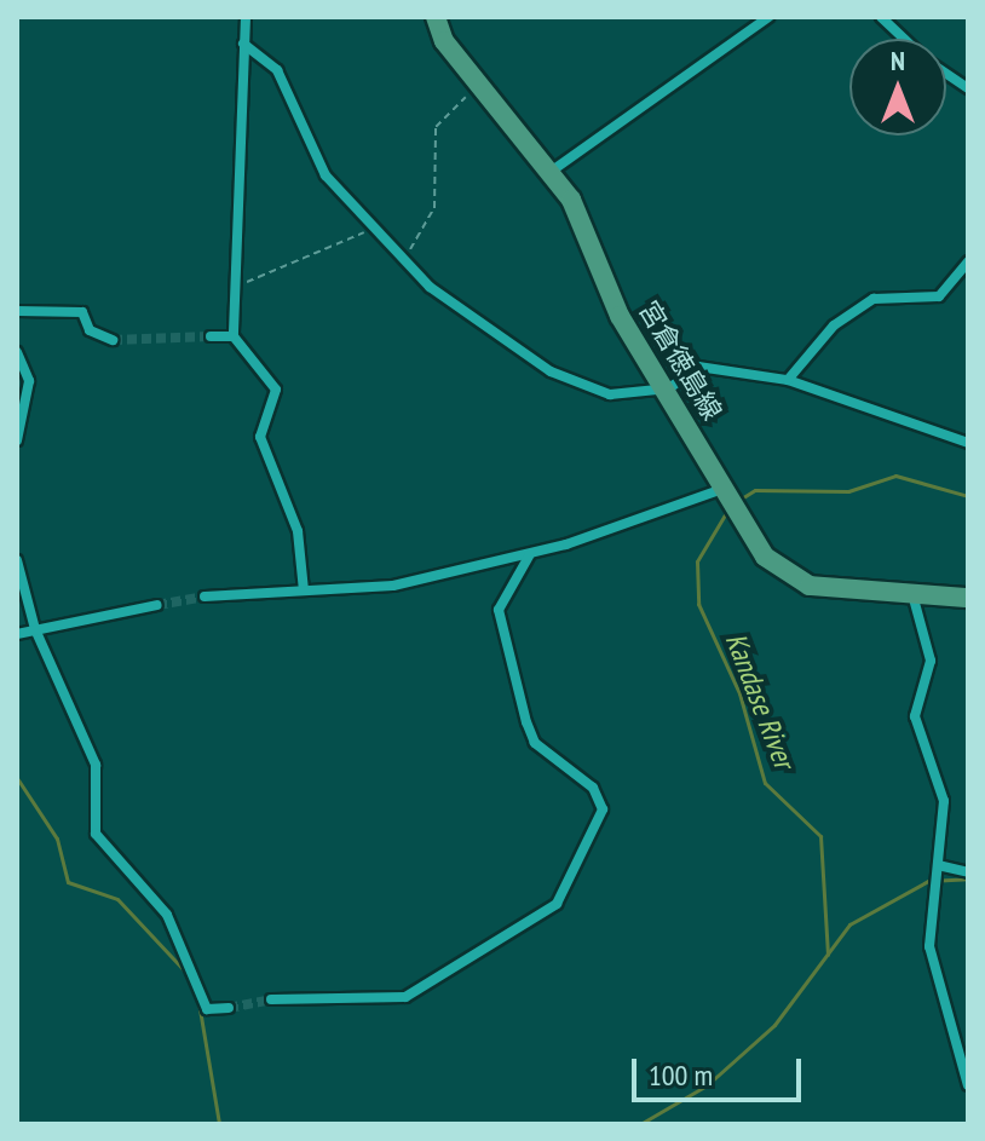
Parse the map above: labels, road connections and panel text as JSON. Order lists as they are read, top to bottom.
{
  "streets": {
    "main road": ["宮倉徳島線"]
  },
  "water": ["Kandase River"],
  "scale_bar": "100 m",
  "north": "top"
}
